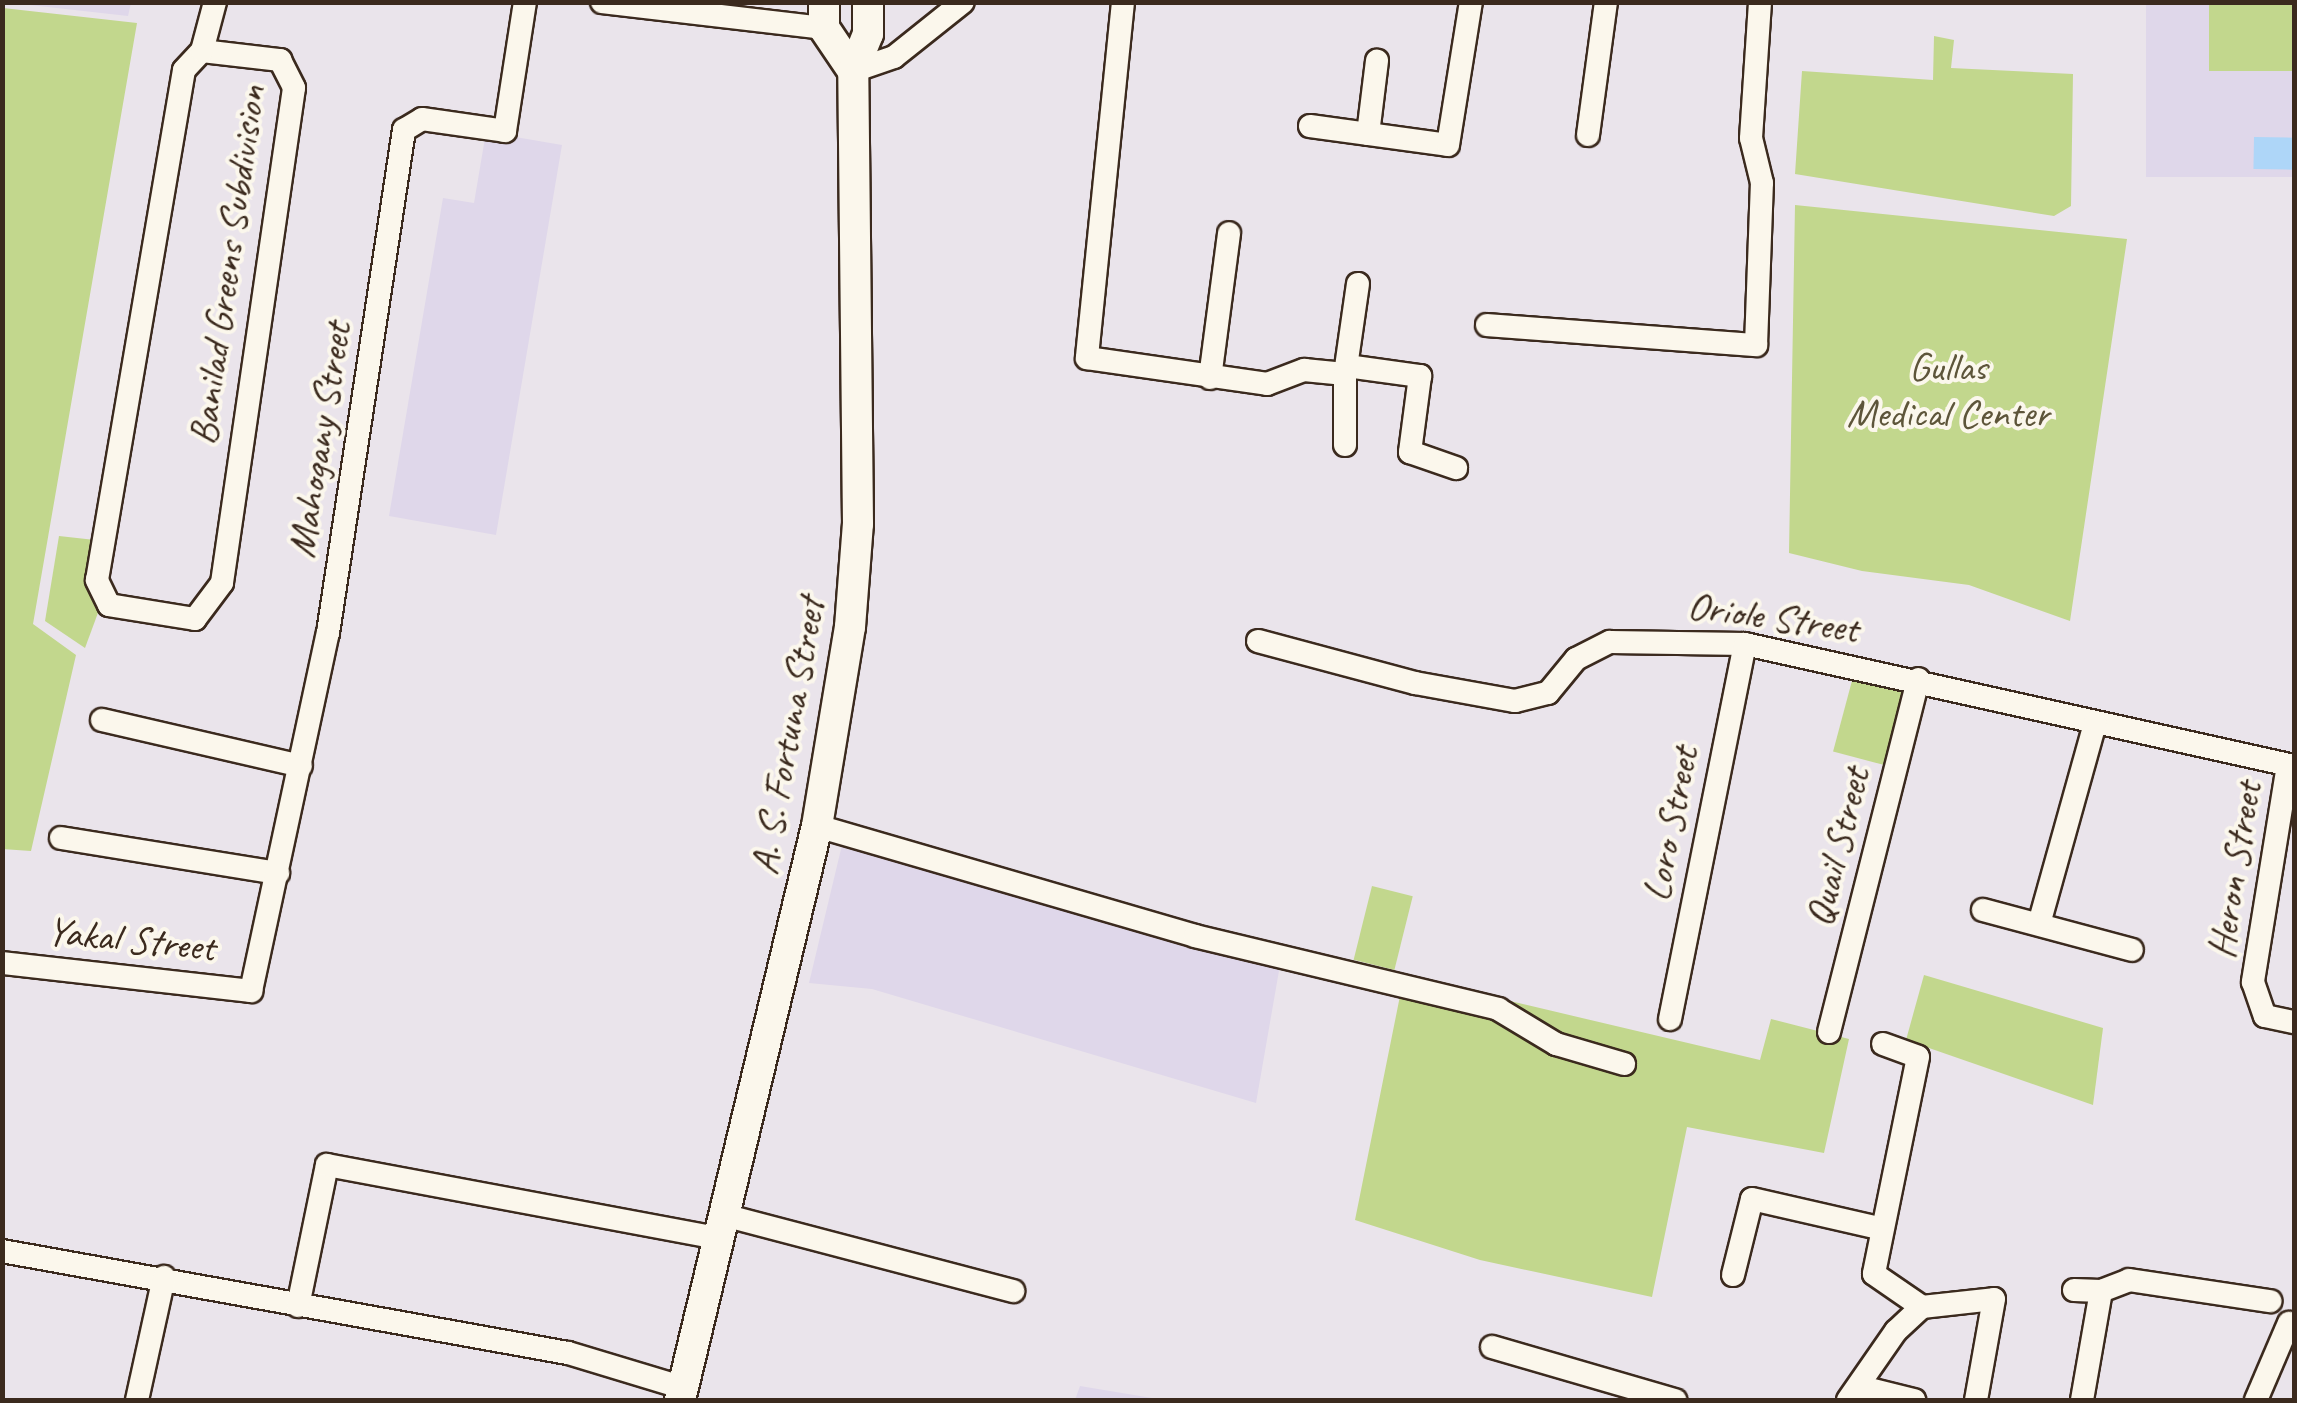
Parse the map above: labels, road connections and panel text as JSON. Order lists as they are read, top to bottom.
{
  "streets": {
    "main road": ["A. S. Fortuna Street"],
    "street": [
      "Banilad Greens Subdivision",
      "Mahogany Street",
      "Oriole Street",
      "Loro Street",
      "Quail Street",
      "Heron Street",
      "Yakal Street"
    ]
  },
  "crossings": [
    ["Mahogany Street", "Yakal Street"],
    ["Oriole Street", "Loro Street"],
    ["Oriole Street", "Quail Street"],
    ["Oriole Street", "Heron Street"]
  ],
  "parks": ["Gullas Medical Center"]
}
